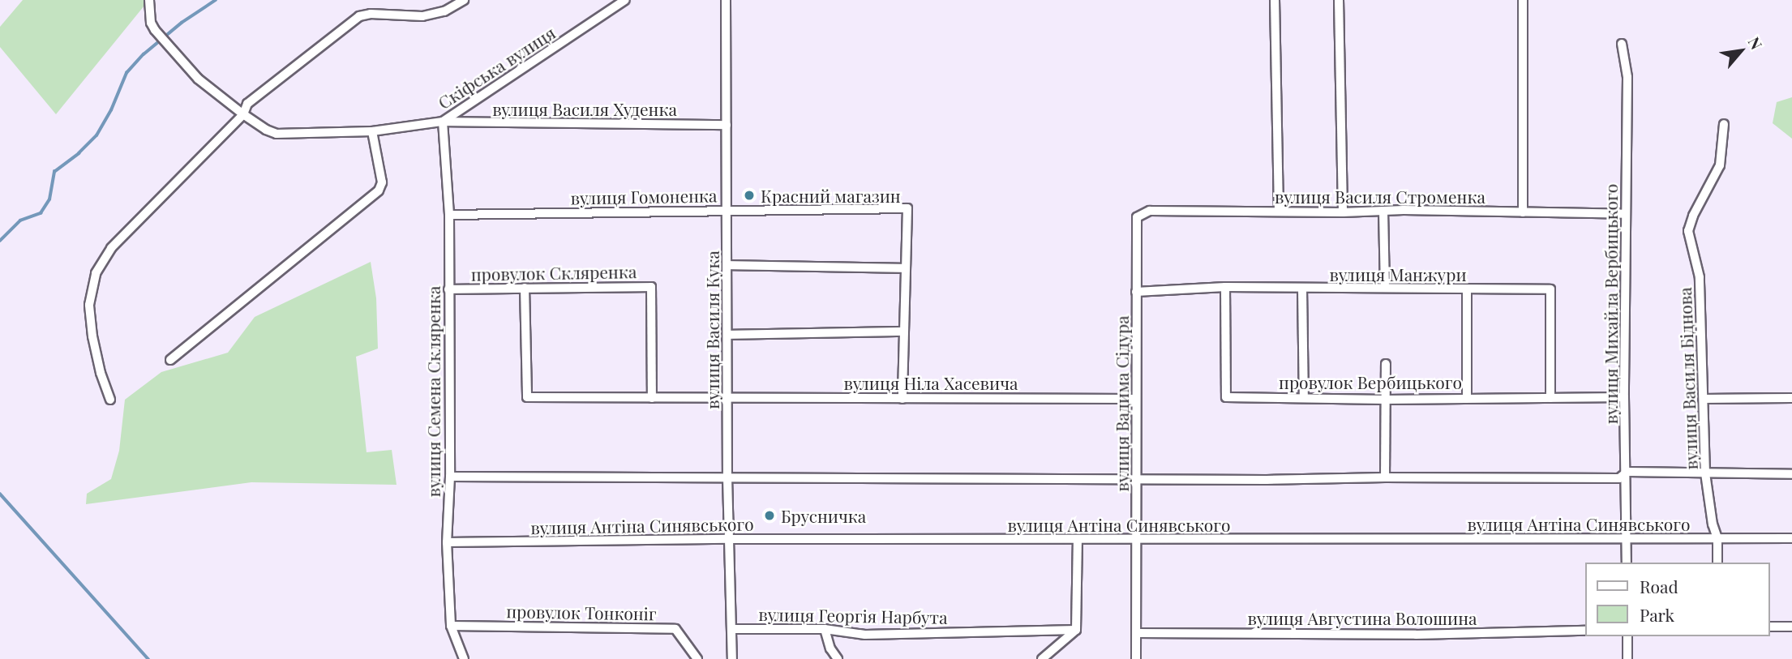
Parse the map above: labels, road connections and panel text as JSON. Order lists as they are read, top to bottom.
{
  "streets": {
    "street": [
      "Скіфська вулиця",
      "вулиця Василя Худенка",
      "вулиця Гомоненка",
      "вулиця Василя Строменка",
      "провулок Скляренка",
      "вулиця Манжури",
      "вулиця Михайла Вербицького",
      "вулиця Василя Кука",
      "вулиця Василя Біднова",
      "провулок Вербицького",
      "вулиця Ніла Хасевича",
      "вулиця Семена Скляренка",
      "вулиця Вадима Сідура",
      "вулиця Антіна Синявського",
      "провулок Тонконіг",
      "вулиця Георгія Нарбута",
      "вулиця Августина Волошина"
    ]
  },
  "crossings": [
    ["Скіфська вулиця", "вулиця Василя Худенка"],
    ["Скіфська вулиця", "вулиця Семена Скляренка"],
    ["вулиця Василя Худенка", "вулиця Василя Кука"],
    ["вулиця Василя Худенка", "вулиця Семена Скляренка"],
    ["вулиця Гомоненка", "вулиця Василя Кука"],
    ["вулиця Гомоненка", "вулиця Семена Скляренка"],
    ["вулиця Василя Строменка", "вулиця Михайла Вербицького"],
    ["вулиця Василя Строменка", "вулиця Вадима Сідура"],
    ["провулок Скляренка", "вулиця Ніла Хасевича"],
    ["провулок Скляренка", "вулиця Семена Скляренка"],
    ["вулиця Манжури", "провулок Вербицького"],
    ["вулиця Манжури", "вулиця Вадима Сідура"],
    ["вулиця Михайла Вербицького", "провулок Вербицького"],
    ["вулиця Михайла Вербицького", "вулиця Антіна Синявського"],
    ["вулиця Василя Кука", "вулиця Ніла Хасевича"],
    ["вулиця Василя Кука", "вулиця Антіна Синявського"],
    ["вулиця Василя Кука", "вулиця Георгія Нарбута"],
    ["вулиця Василя Біднова", "вулиця Антіна Синявського"],
    ["вулиця Ніла Хасевича", "вулиця Вадима Сідура"],
    ["вулиця Семена Скляренка", "вулиця Антіна Синявського"],
    ["вулиця Семена Скляренка", "провулок Тонконіг"],
    ["вулиця Вадима Сідура", "вулиця Антіна Синявського"],
    ["вулиця Вадима Сідура", "вулиця Августина Волошина"]
  ],
  "places": ["Красний магазин", "Брусничка"],
  "legend": ["Road", "Park"],
  "north": "top right"
}
